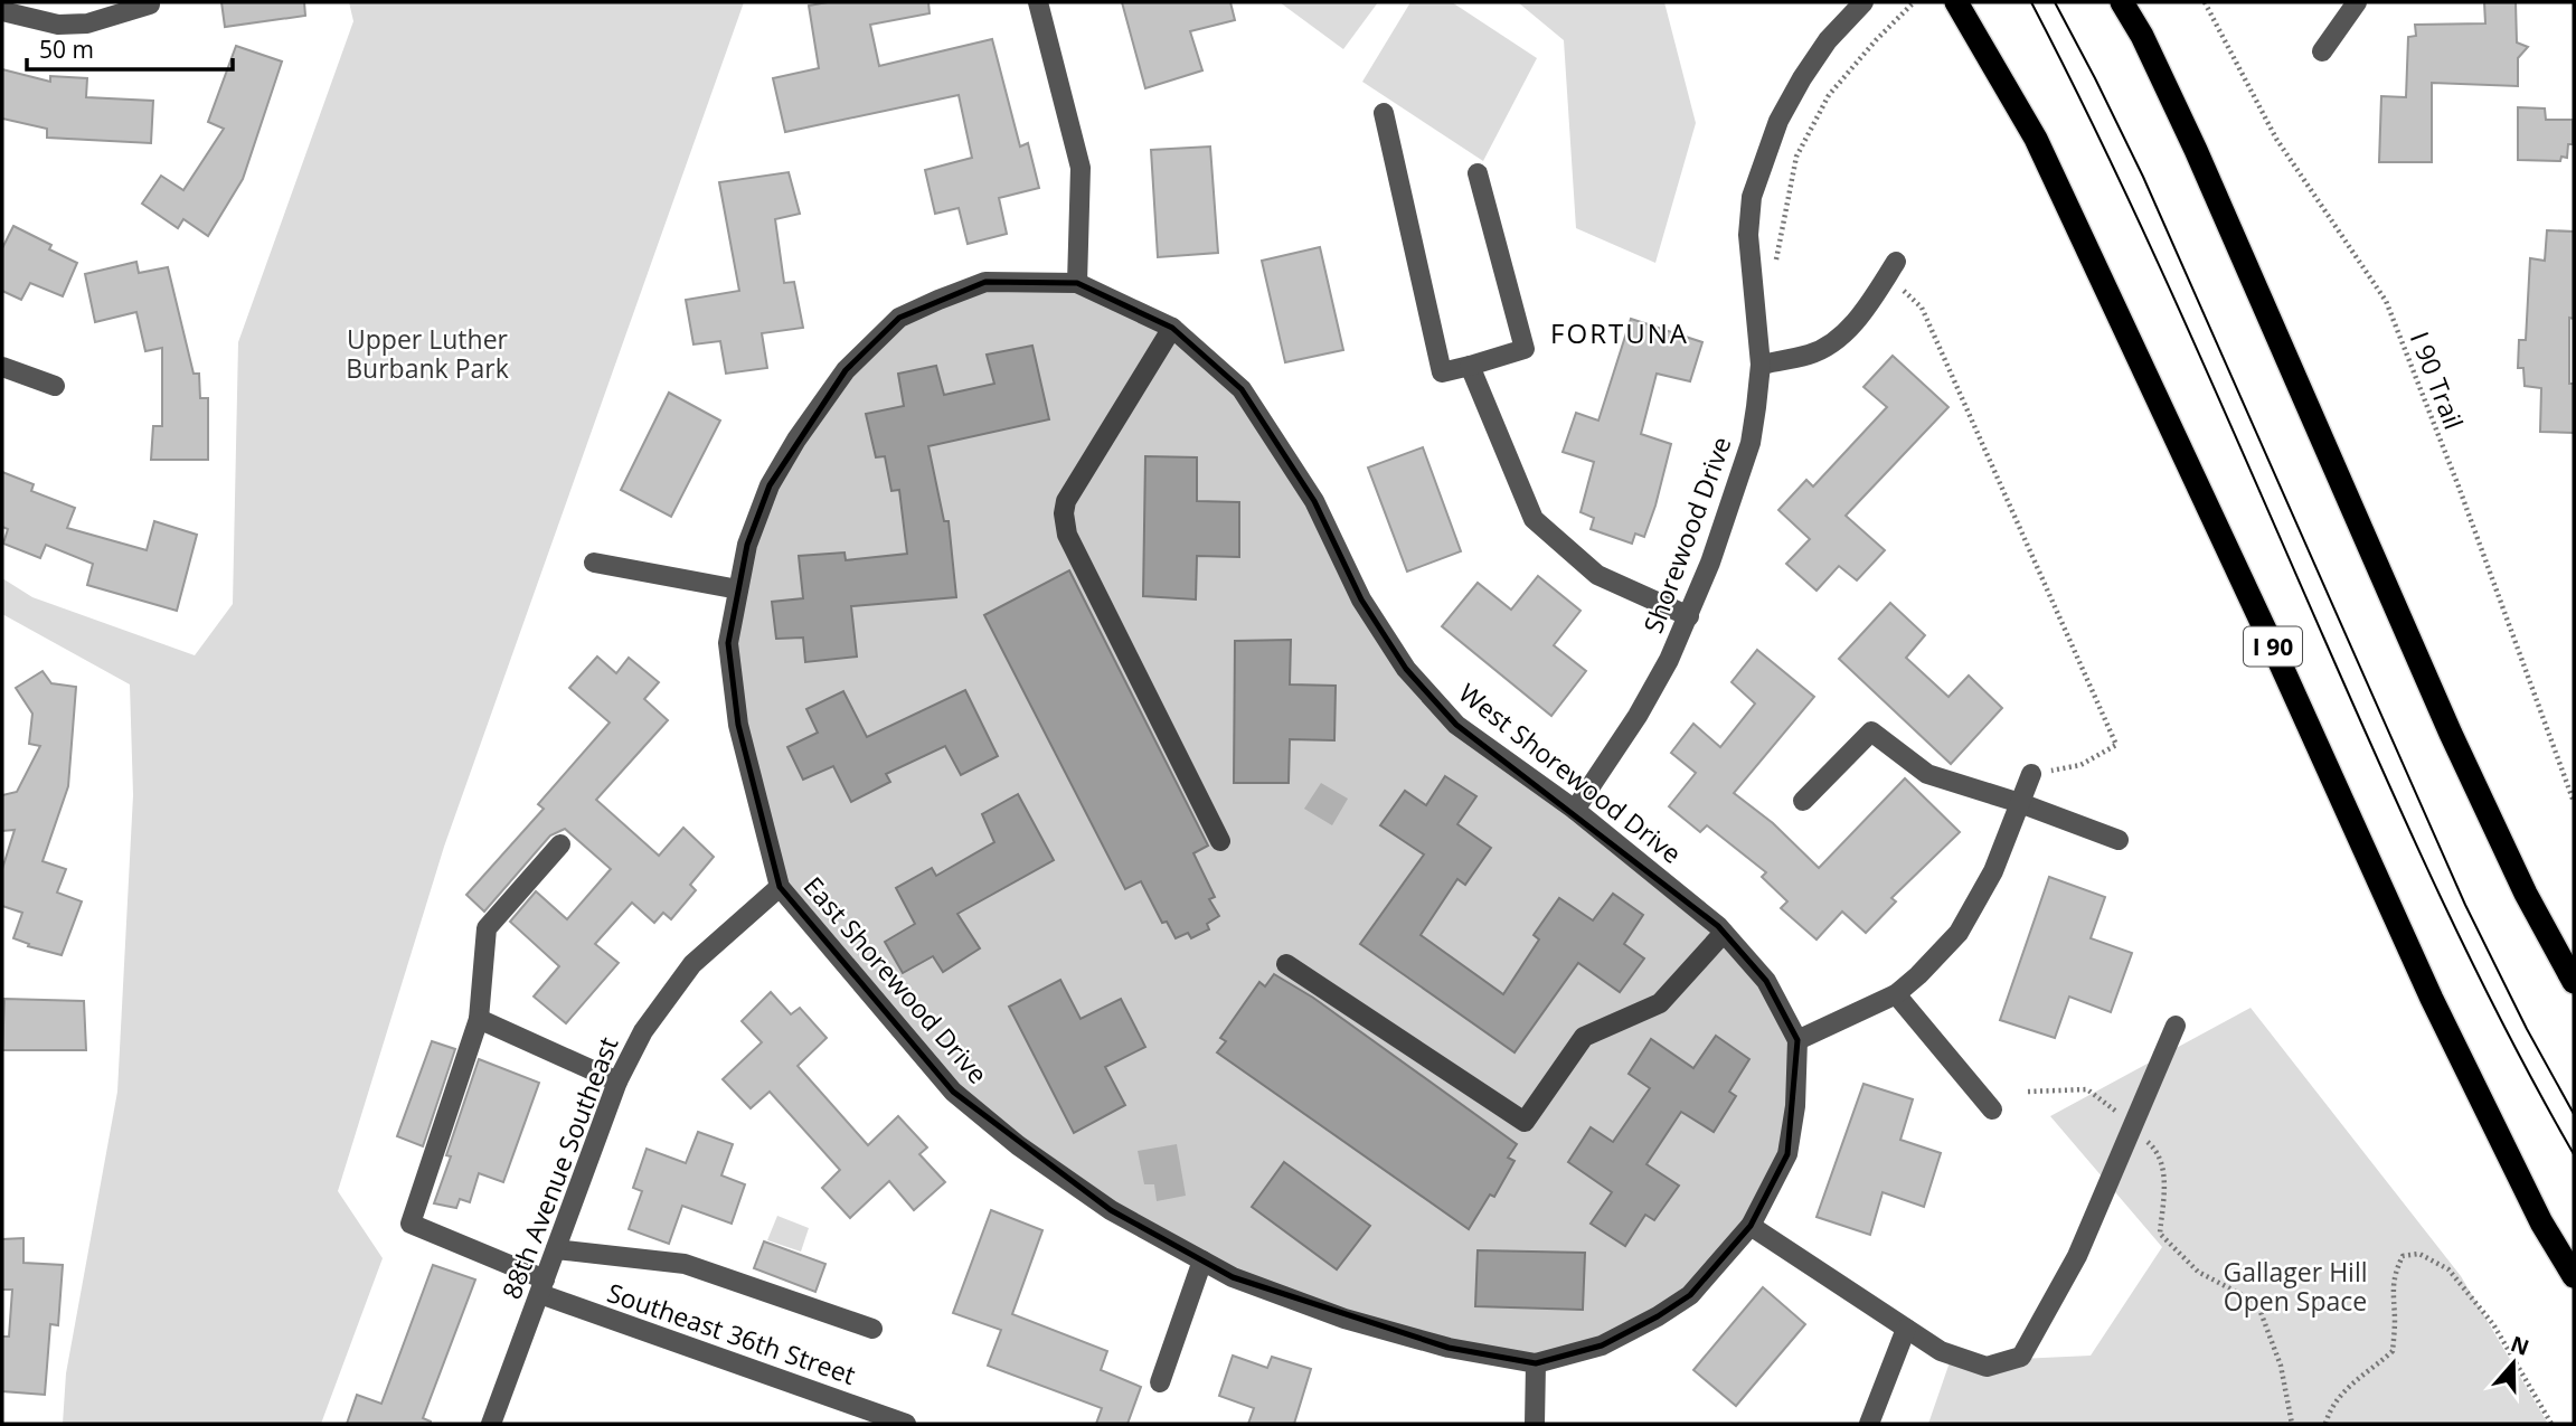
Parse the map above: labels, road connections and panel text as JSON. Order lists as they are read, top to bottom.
{
  "streets": {
    "highway": ["I 90"],
    "street": [
      "Shorewood Drive",
      "West Shorewood Drive",
      "East Shorewood Drive",
      "88th Avenue Southeast",
      "Southeast 36th Street"
    ],
    "path": ["I 90 Trail"]
  },
  "crossings": [
    ["Shorewood Drive", "West Shorewood Drive"],
    ["West Shorewood Drive", "East Shorewood Drive"],
    ["East Shorewood Drive", "88th Avenue Southeast"],
    ["88th Avenue Southeast", "Southeast 36th Street"]
  ],
  "districts": ["FORTUNA"],
  "parks": ["Upper Luther Burbank Park", "Gallager Hill Open Space"],
  "scale_bar": "50 m",
  "north": "top"
}
